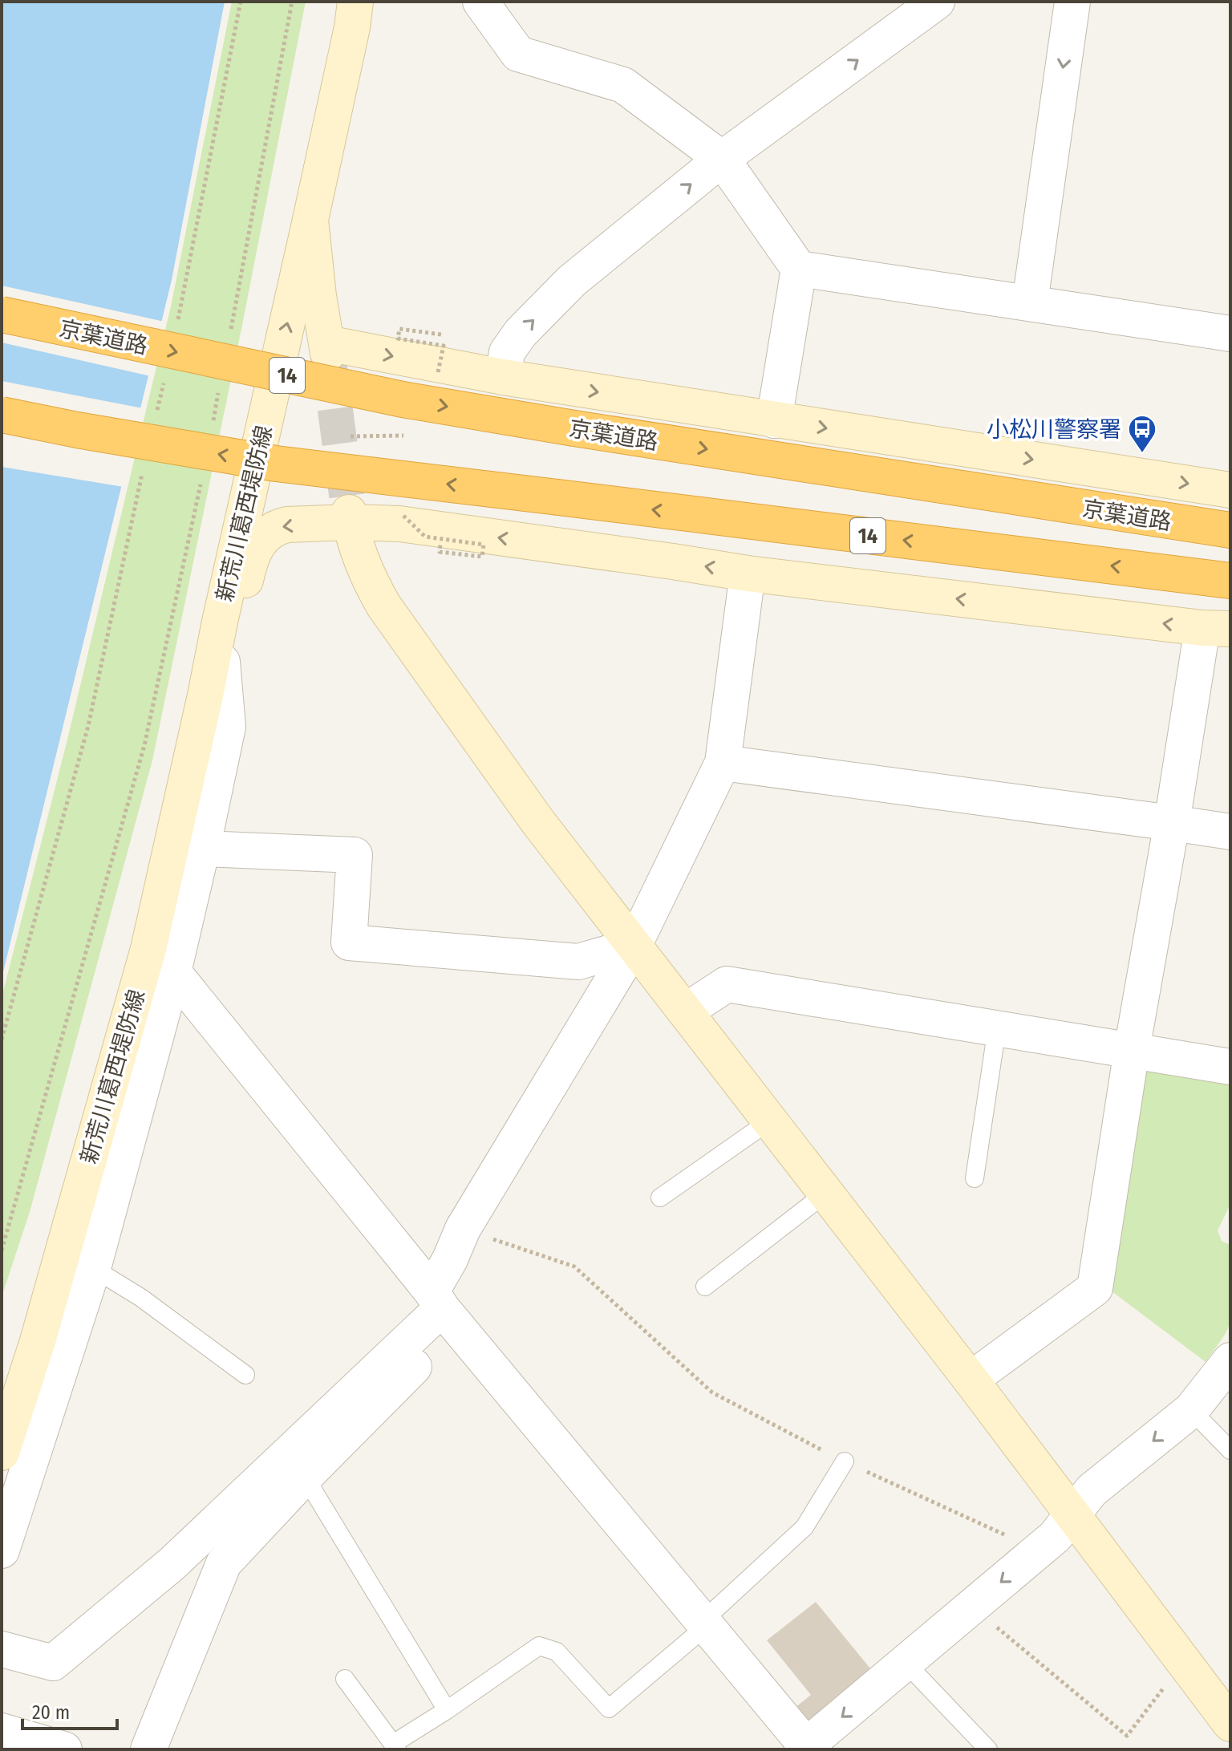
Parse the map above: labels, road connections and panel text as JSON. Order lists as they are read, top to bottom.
{
  "streets": {
    "highway": ["京葉道路", "14"],
    "street": ["新荒川葛西堤防線"]
  },
  "places": {
    "bus stop": ["小松川警察署"]
  },
  "scale_bar": "20 m"
}
